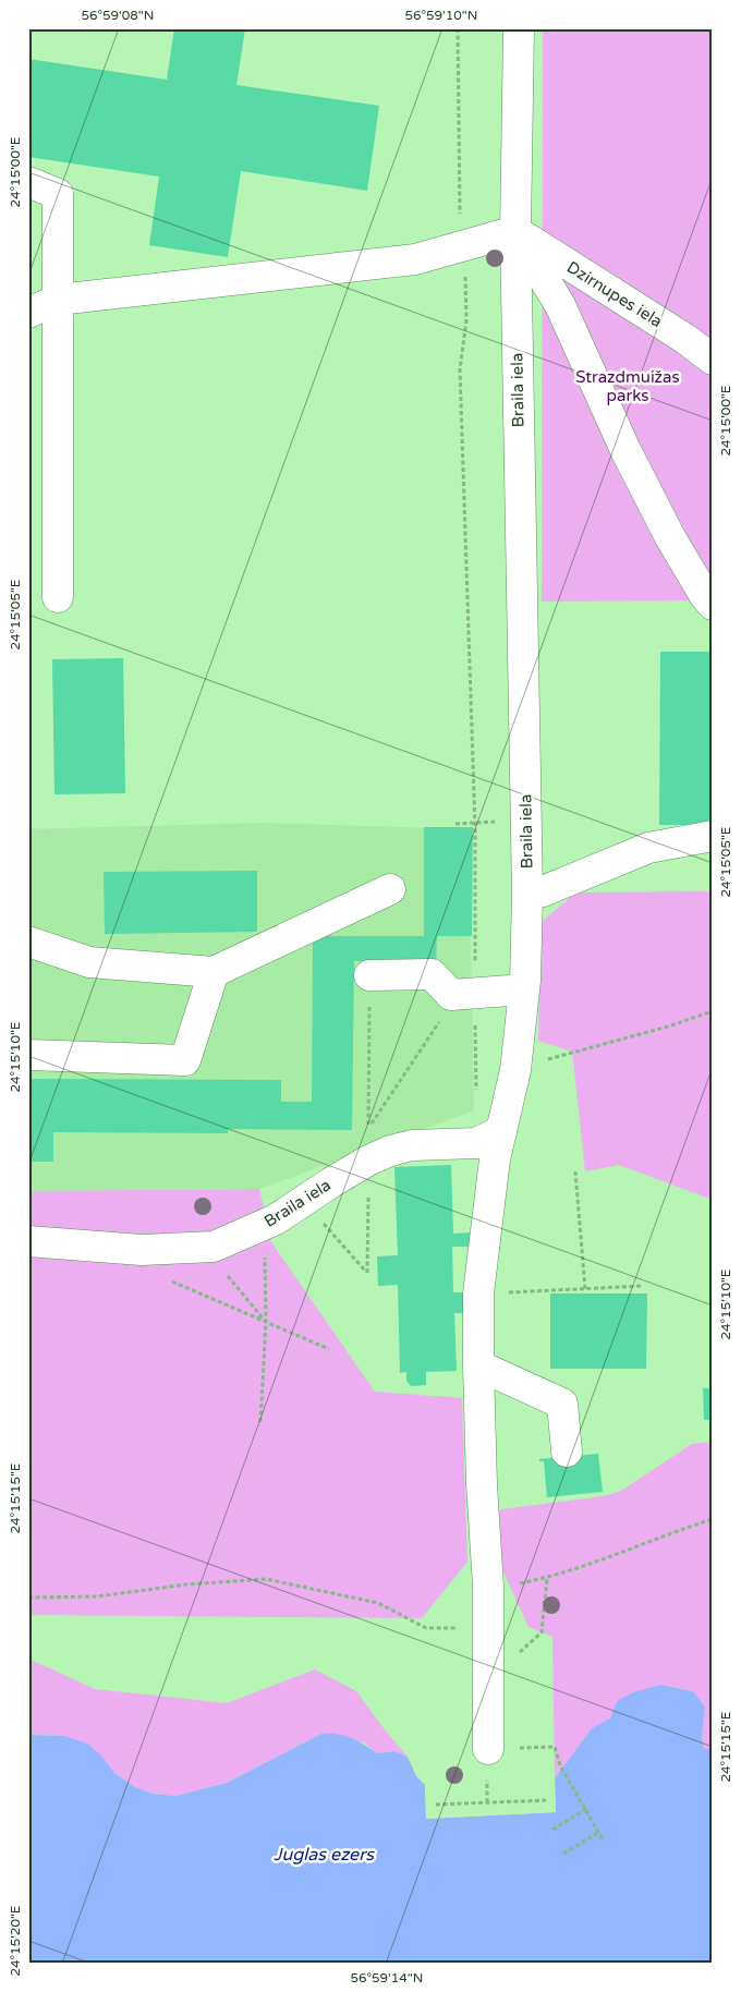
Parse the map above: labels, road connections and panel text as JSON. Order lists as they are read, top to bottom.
{
  "streets": {
    "street": ["Dzirnupes iela", "Braila iela"]
  },
  "crossings": [
    ["Dzirnupes iela", "Braila iela"]
  ],
  "water": ["Juglas ezers"],
  "parks": ["Strazdmuižas parks"],
  "coordinates": [
    "56°59'08\"N",
    "56°59'10\"N",
    "24°15'00\"E",
    "24°15'05\"E",
    "24°15'10\"E",
    "24°15'15\"E",
    "24°15'20\"E",
    "56°59'14\"N"
  ]
}
